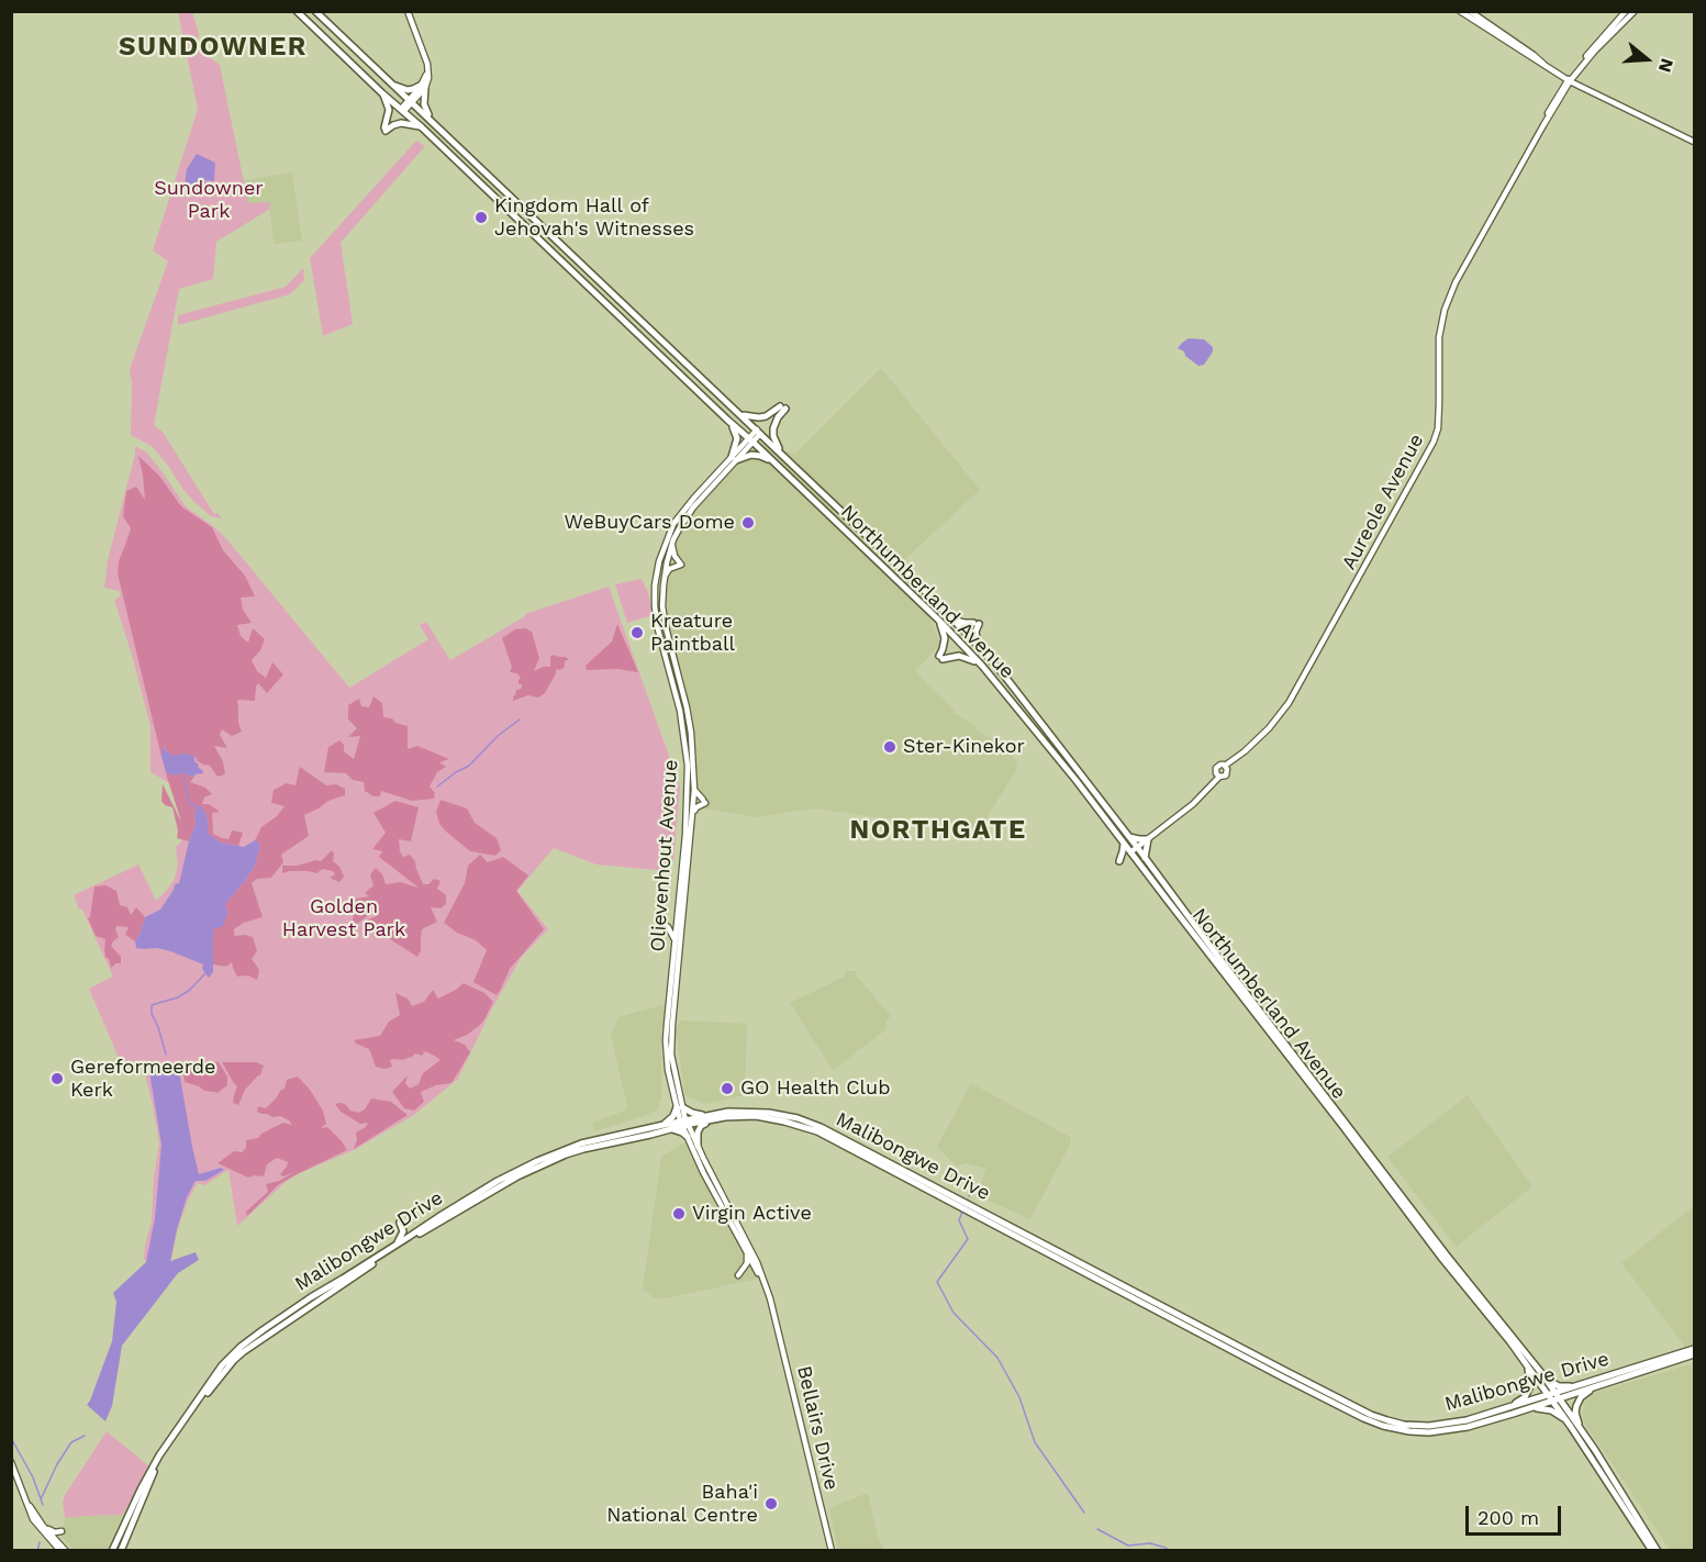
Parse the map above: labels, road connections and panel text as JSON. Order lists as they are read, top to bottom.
{
  "streets": {
    "main road": ["Northumberland Avenue", "Malibongwe Drive"],
    "street": ["Aureole Avenue", "Olievenhout Avenue", "Bellairs Drive"]
  },
  "crossings": [
    ["Aureole Avenue", "Northumberland Avenue"],
    ["Northumberland Avenue", "Olievenhout Avenue"],
    ["Northumberland Avenue", "Malibongwe Drive"],
    ["Olievenhout Avenue", "Malibongwe Drive"],
    ["Olievenhout Avenue", "Bellairs Drive"],
    ["Malibongwe Drive", "Bellairs Drive"]
  ],
  "districts": ["SUNDOWNER", "NORTHGATE"],
  "parks": ["Sundowner Park", "Golden Harvest Park"],
  "places": [
    "Kingdom Hall of Jehovah's Witnesses",
    "WeBuyCars Dome",
    "Kreature Paintball",
    "Ster-Kinekor",
    "Gereformeerde Kerk",
    "GO Health Club",
    "Virgin Active",
    "Baha'i National Centre"
  ],
  "scale_bar": "200 m",
  "north": "right"
}
